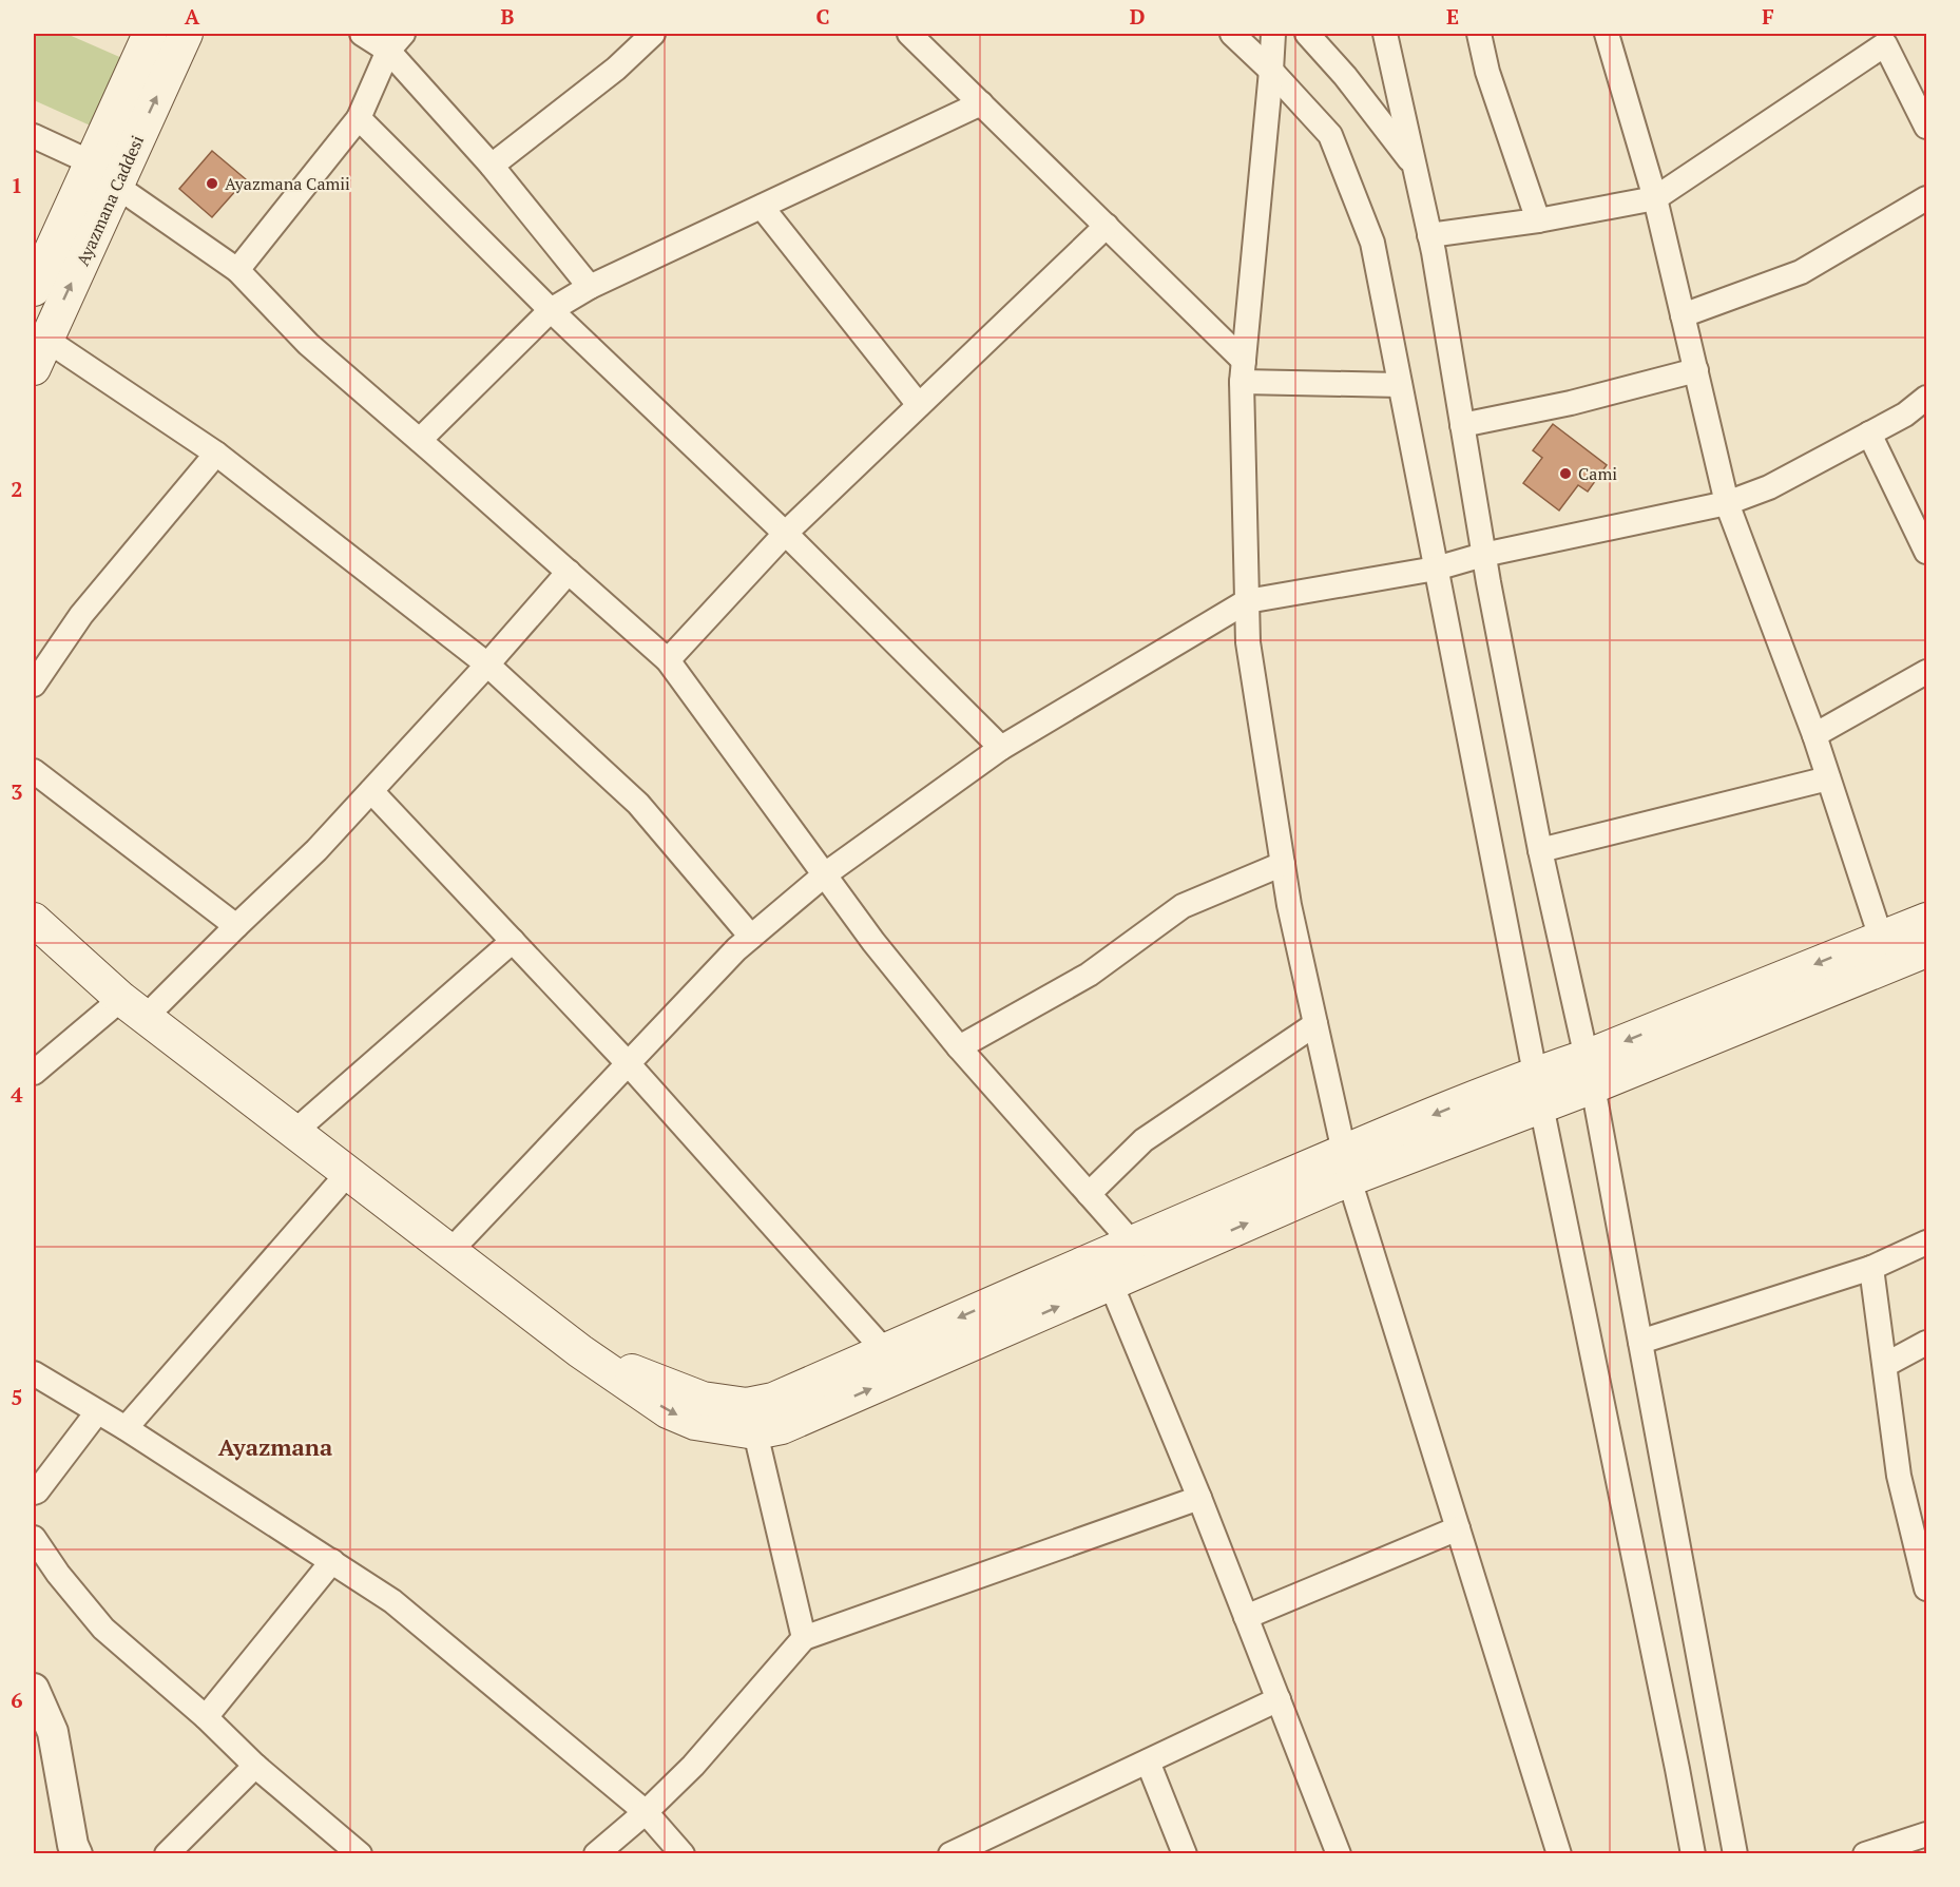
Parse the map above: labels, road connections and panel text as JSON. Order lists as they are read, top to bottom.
{
  "streets": {
    "main road": ["Ayazmana Caddesi"]
  },
  "districts": ["Ayazmana"],
  "places": ["Ayazmana Camii", "Cami"],
  "grid": {
    "columns": [
      "A",
      "B",
      "C",
      "D",
      "E",
      "F"
    ],
    "rows": [
      "1",
      "2",
      "3",
      "4",
      "5",
      "6"
    ]
  }
}
